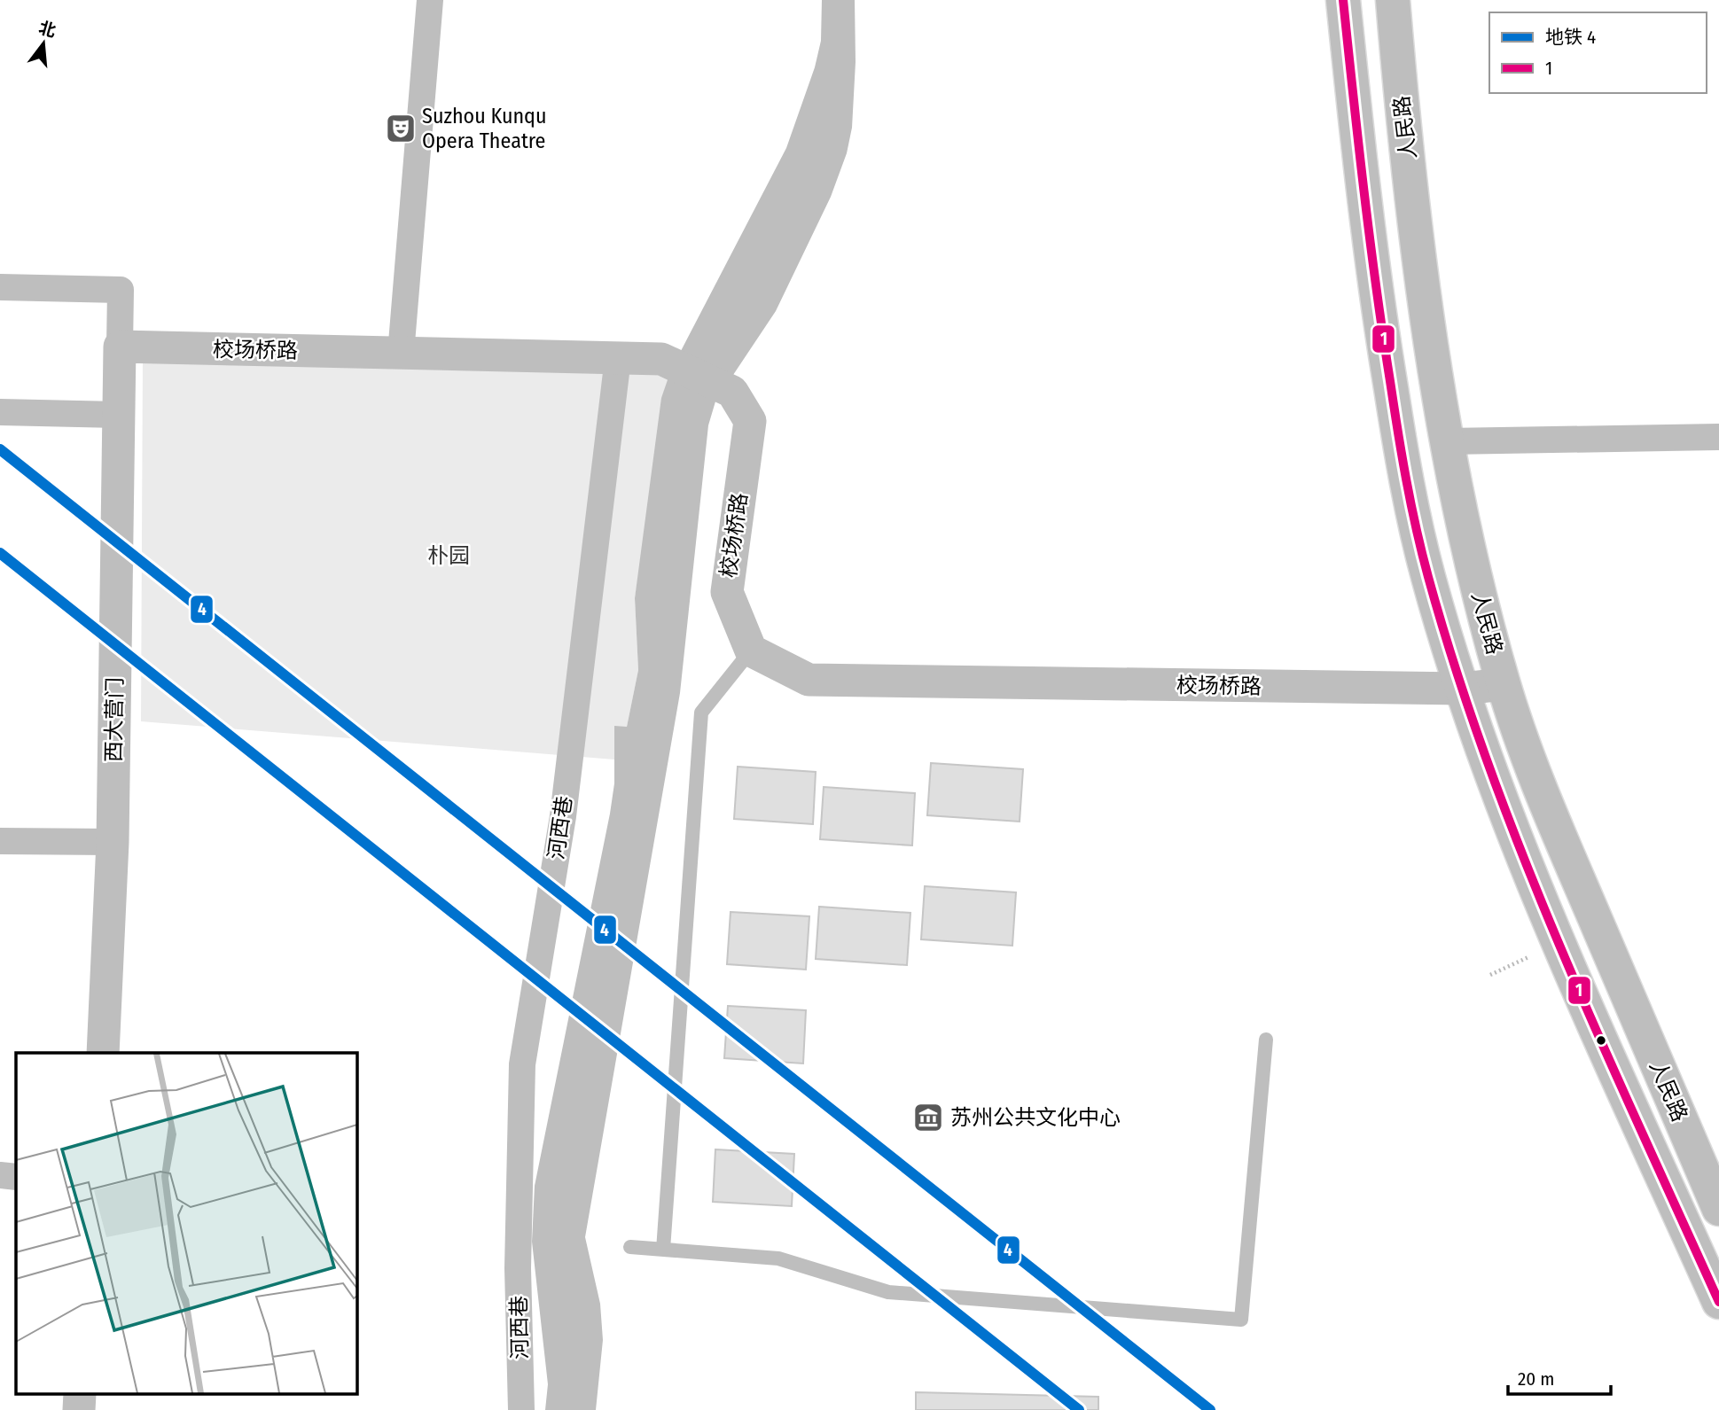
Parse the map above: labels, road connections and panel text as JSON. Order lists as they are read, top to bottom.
{
  "streets": {
    "main road": ["人民路"],
    "street": ["校场桥路", "西大营门", "河西巷"]
  },
  "crossings": [
    ["人民路", "校场桥路"],
    ["校场桥路", "西大营门"],
    ["校场桥路", "河西巷"]
  ],
  "parks": ["朴园"],
  "places": {
    "theatre": ["Suzhou Kunqu Opera Theatre"],
    "museum": ["苏州公共文化中心"]
  },
  "lines": ["transit line 1", "metro line 4"],
  "legend": ["地铁 4", "1"],
  "scale_bar": "20 m",
  "north": "top"
}
